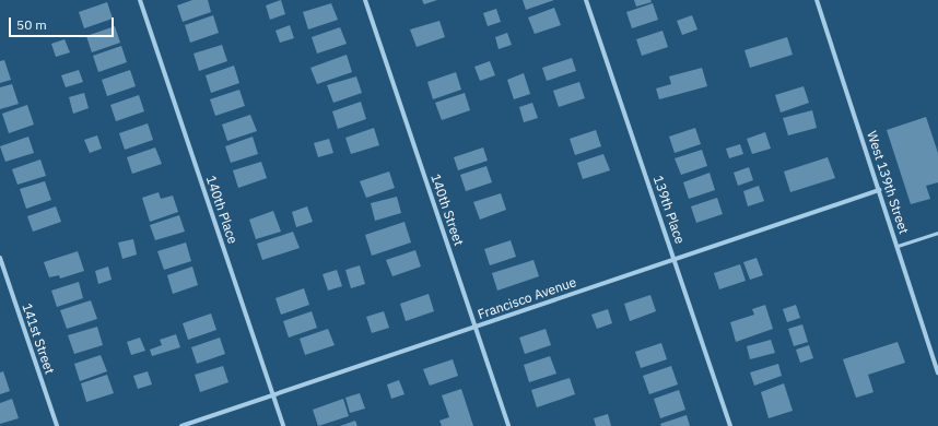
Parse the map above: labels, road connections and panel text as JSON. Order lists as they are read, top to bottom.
{
  "streets": {
    "street": [
      "West 139th Street",
      "140th Place",
      "140th Street",
      "139th Place",
      "Francisco Avenue",
      "141st Street"
    ]
  },
  "crossings": [
    ["West 139th Street", "Francisco Avenue"],
    ["140th Place", "Francisco Avenue"],
    ["140th Street", "Francisco Avenue"],
    ["139th Place", "Francisco Avenue"]
  ],
  "scale_bar": "50 m"
}
